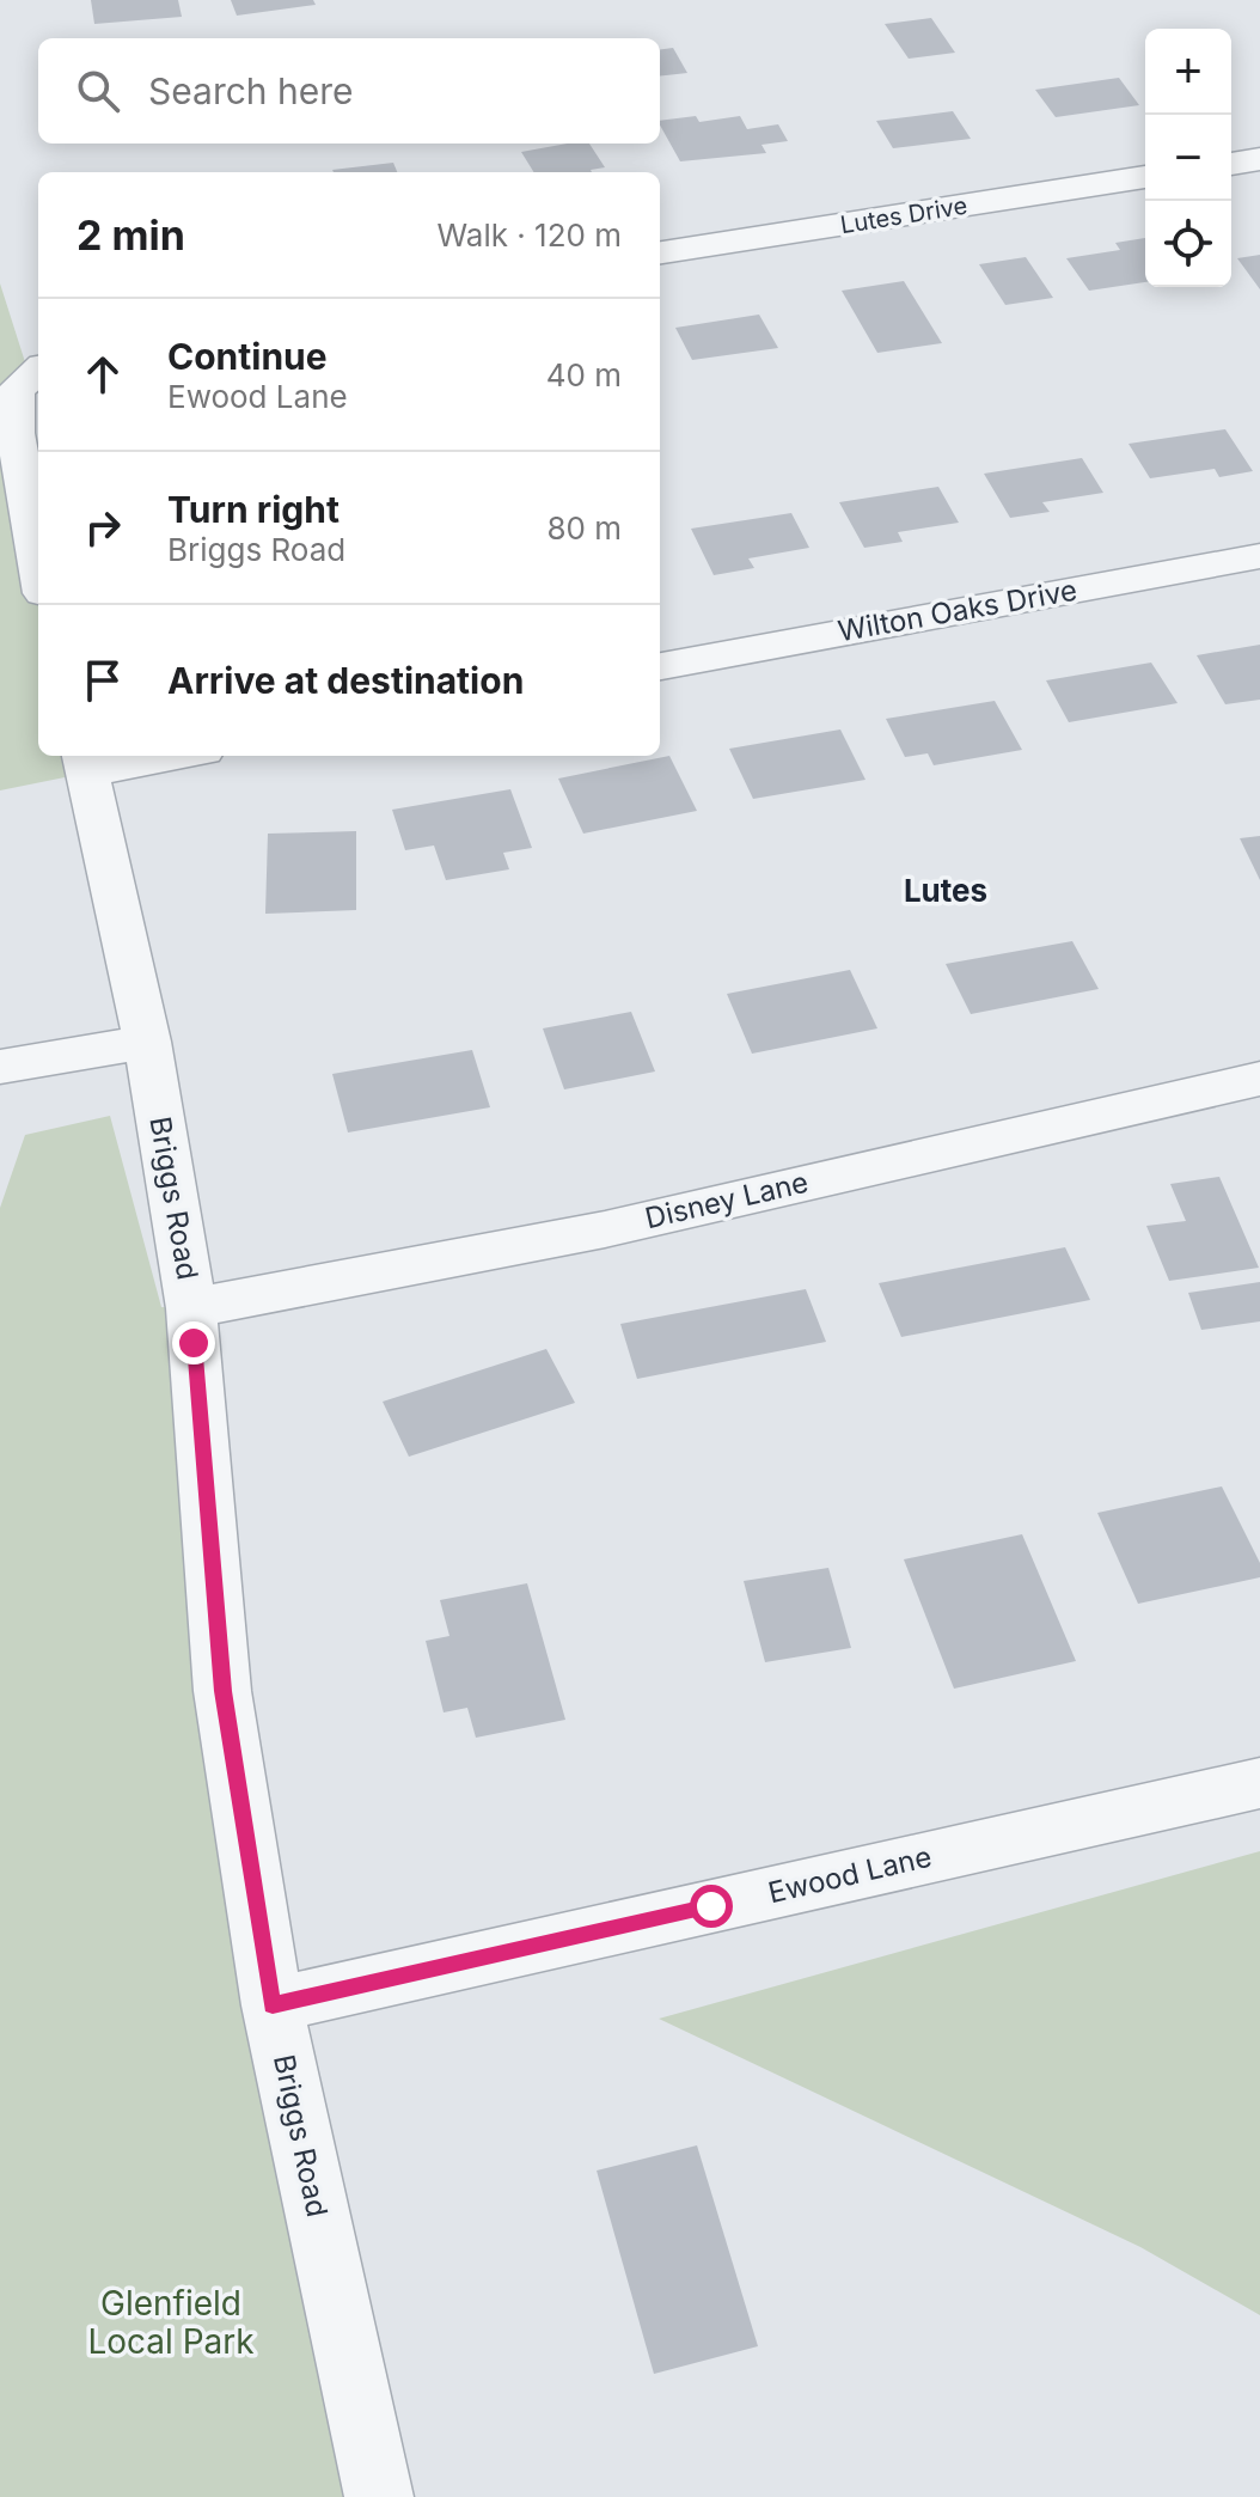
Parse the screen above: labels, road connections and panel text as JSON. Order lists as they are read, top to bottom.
{
  "streets": {
    "street": [
      "Lutes Drive",
      "Wilton Oaks Drive",
      "Briggs Road",
      "Disney Lane",
      "Ewood Lane"
    ]
  },
  "crossings": [
    ["Briggs Road", "Disney Lane"],
    ["Briggs Road", "Ewood Lane"]
  ],
  "districts": ["Lutes"],
  "parks": ["Glenfield Local Park"],
  "page": {
    "map_buttons": ["+", "−"],
    "search": "Search here",
    "heading": ["2 min", "Walk · 120 m"],
    "list": [
      ["Continue", "Ewood Lane", "40 m"],
      ["Turn right", "Briggs Road", "80 m"],
      "Arrive at destination"
    ]
  }
}
